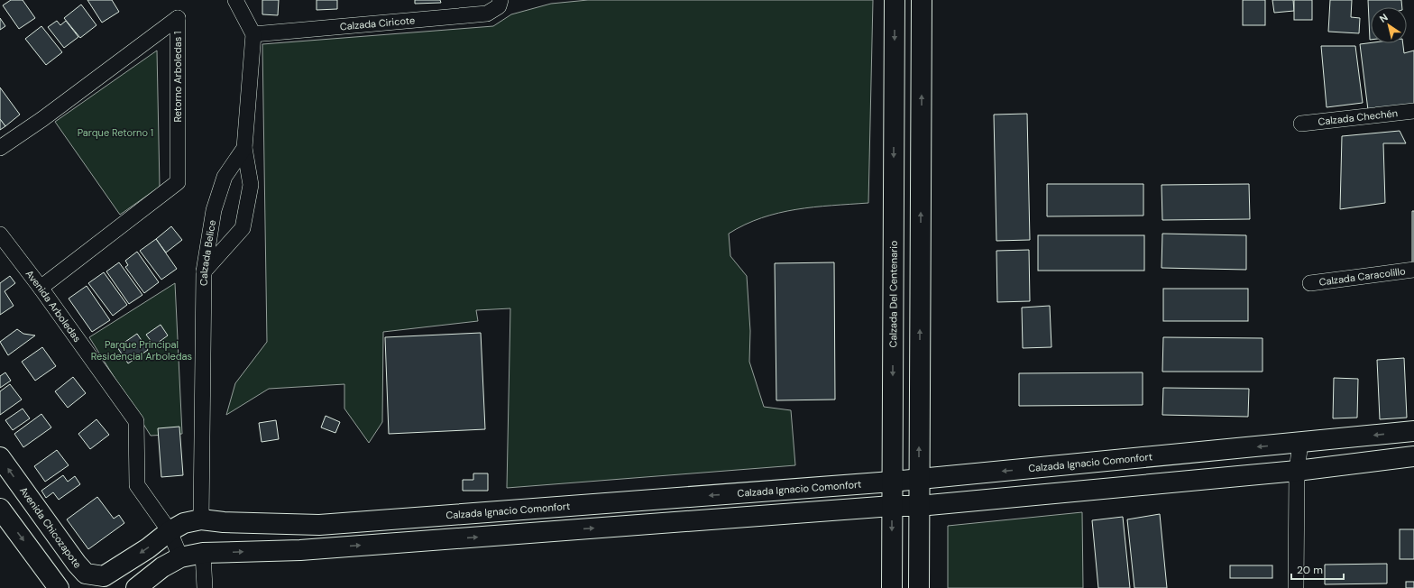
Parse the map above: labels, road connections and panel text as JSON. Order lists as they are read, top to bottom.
{
  "streets": {
    "main road": ["Calzada Del Centenario", "Calzada Ignacio Comonfort", "Avenida Chicozapote"],
    "street": [
      "Calzada Ciricote",
      "Retorno Arboledas 1",
      "Calzada Chechén",
      "Calzada Belice",
      "Calzada Caracolillo",
      "Avenida Arboledas"
    ]
  },
  "crossings": [
    ["Calzada Ciricote", "Calzada Belice"],
    ["Retorno Arboledas 1", "Avenida Arboledas"],
    ["Calzada Belice", "Avenida Arboledas"],
    ["Calzada Belice", "Calzada Ignacio Comonfort"],
    ["Calzada Belice", "Avenida Chicozapote"],
    ["Calzada Del Centenario", "Calzada Ignacio Comonfort"],
    ["Avenida Arboledas", "Calzada Ignacio Comonfort"],
    ["Avenida Arboledas", "Avenida Chicozapote"],
    ["Calzada Ignacio Comonfort", "Avenida Chicozapote"]
  ],
  "parks": ["Parque Retorno 1", "Parque Principal Residencial Arboledas"],
  "scale_bar": "20 m",
  "north": "top left"
}
